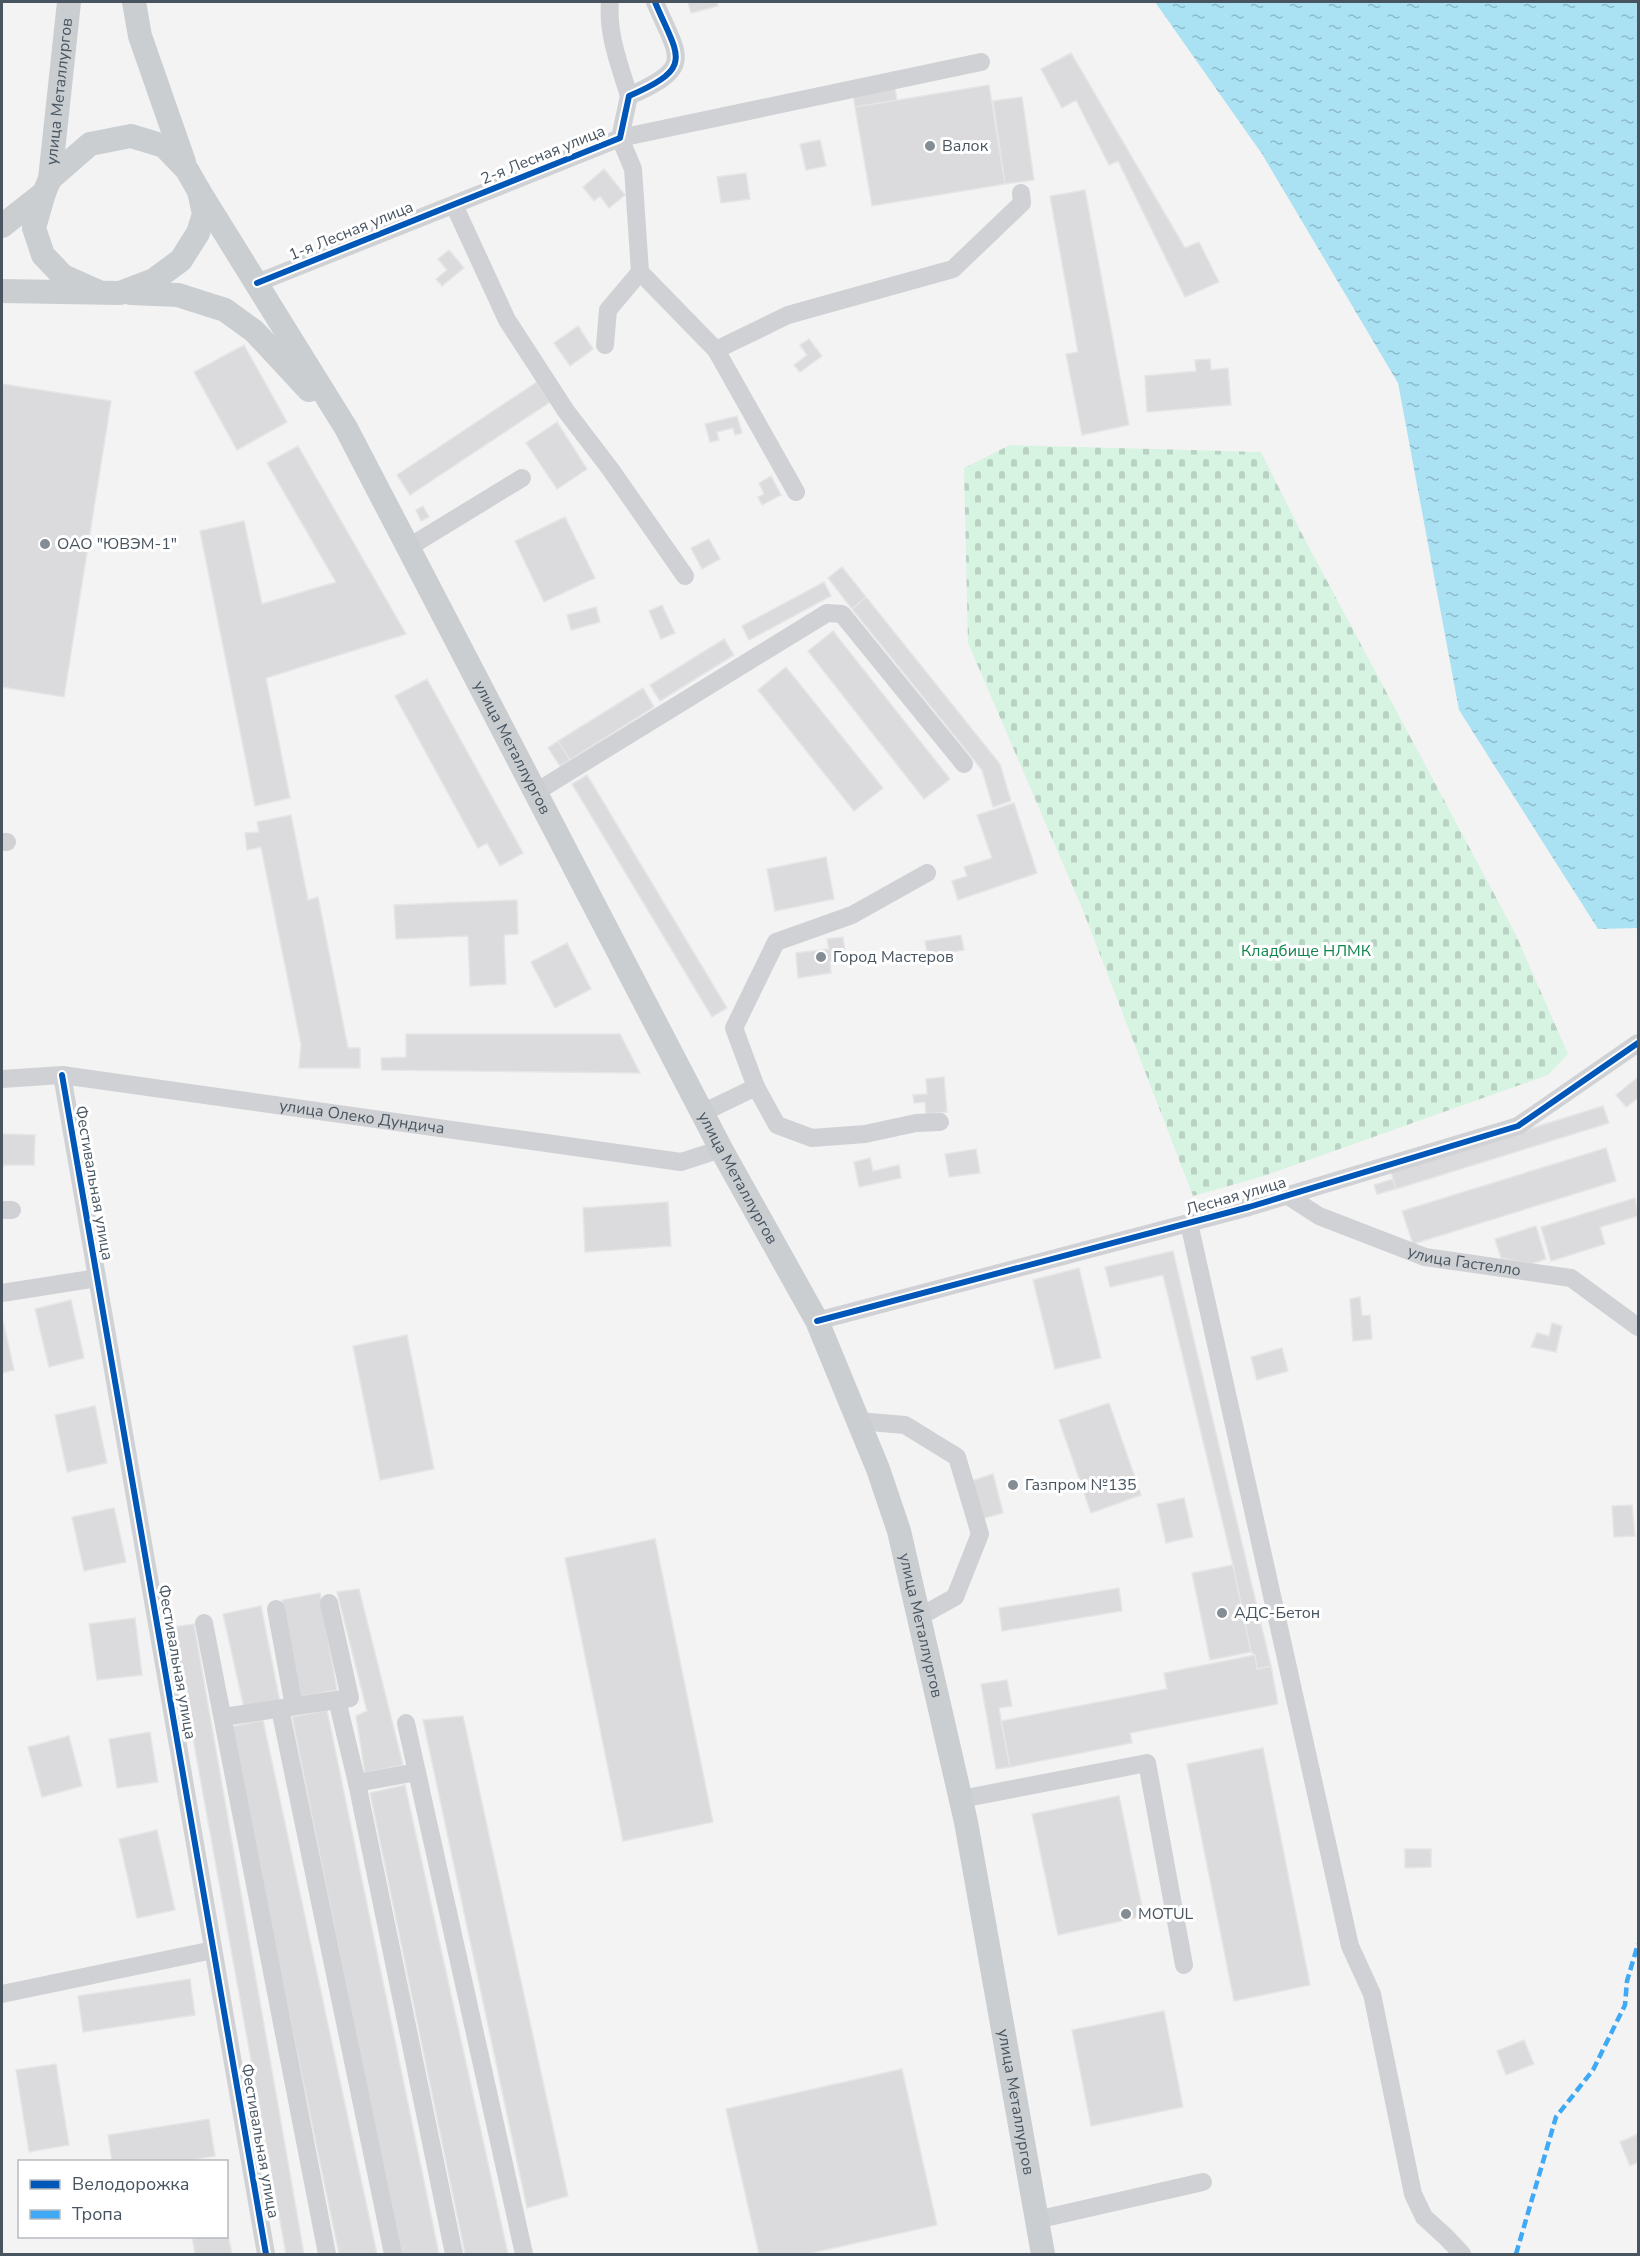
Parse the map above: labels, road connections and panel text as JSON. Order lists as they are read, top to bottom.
{
  "streets": {
    "main road": ["улица Металлургов"],
    "street": [
      "2-я Лесная улица",
      "1-я Лесная улица",
      "улица Олеко Дундича",
      "Фестивальная улица",
      "Лесная улица",
      "улица Гастелло"
    ]
  },
  "crossings": [
    ["улица Металлургов", "1-я Лесная улица"],
    ["улица Металлургов", "улица Олеко Дундича"],
    ["улица Металлургов", "Лесная улица"],
    ["2-я Лесная улица", "1-я Лесная улица"],
    ["улица Олеко Дундича", "Фестивальная улица"],
    ["Лесная улица", "улица Гастелло"]
  ],
  "parks": ["Кладбище НЛМК"],
  "places": [
    "Валок",
    "ОАО \"ЮВЭМ-1\"",
    "Город Мастеров",
    "Газпром №135",
    "АДС-Бетон",
    "MOTUL"
  ],
  "legend": ["Велодорожка", "Тропа"]
}
